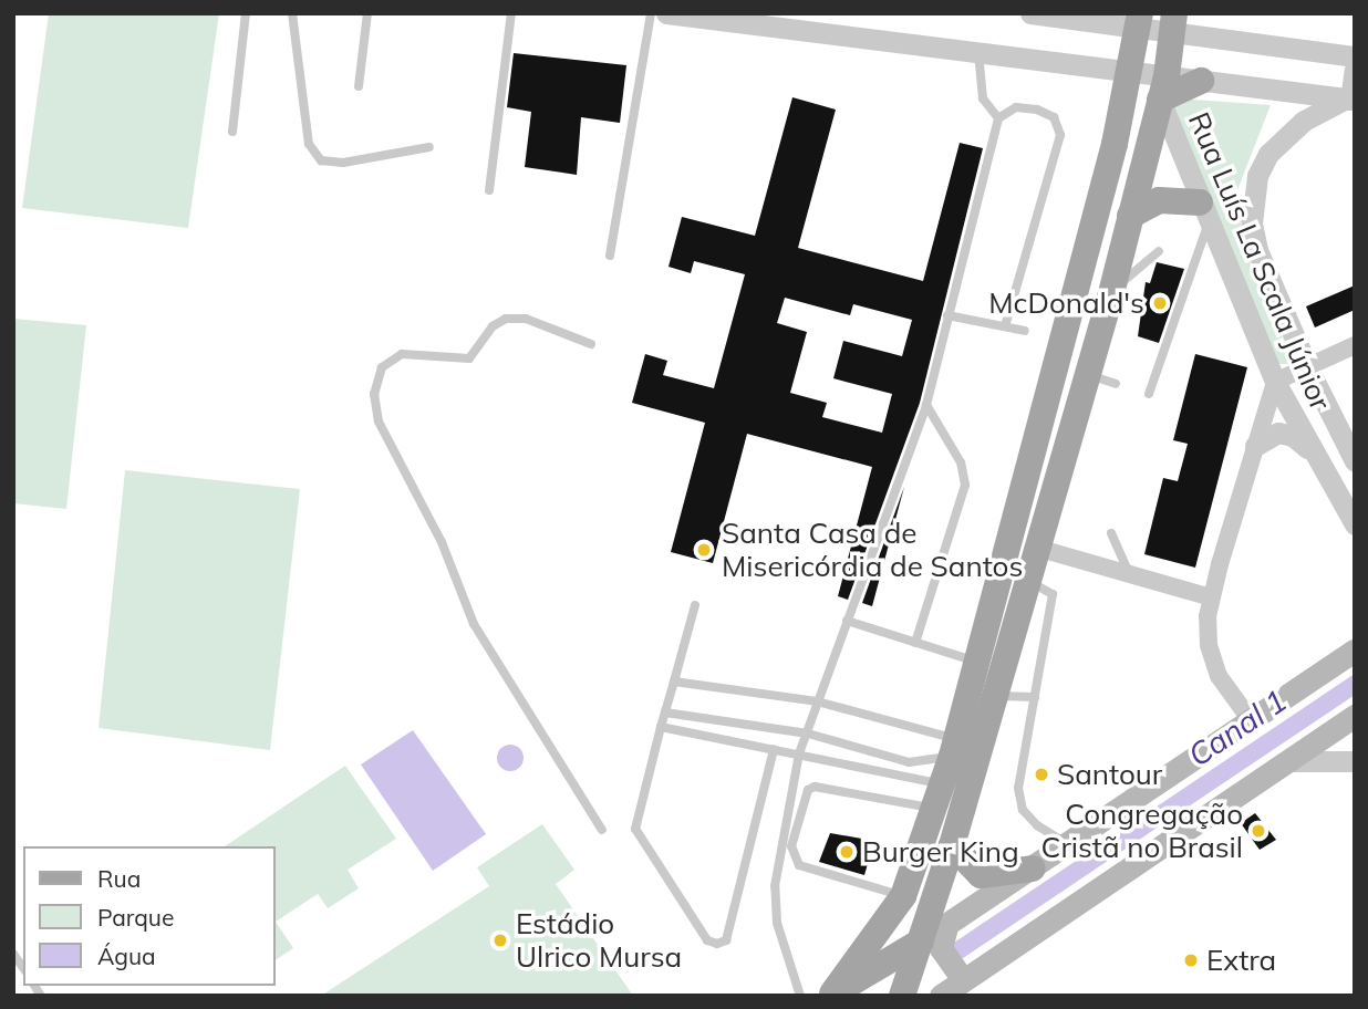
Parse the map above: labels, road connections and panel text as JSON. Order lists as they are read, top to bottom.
{
  "streets": {
    "street": ["Rua Luís La Scala Júnior"]
  },
  "water": ["Canal 1"],
  "places": [
    "McDonald's",
    "Santa Casa de Misericórdia de Santos",
    "Santour",
    "Congregação Cristã no Brasil",
    "Burger King",
    "Estádio Ulrico Mursa",
    "Extra"
  ],
  "legend": ["Rua", "Parque", "Água"]
}
